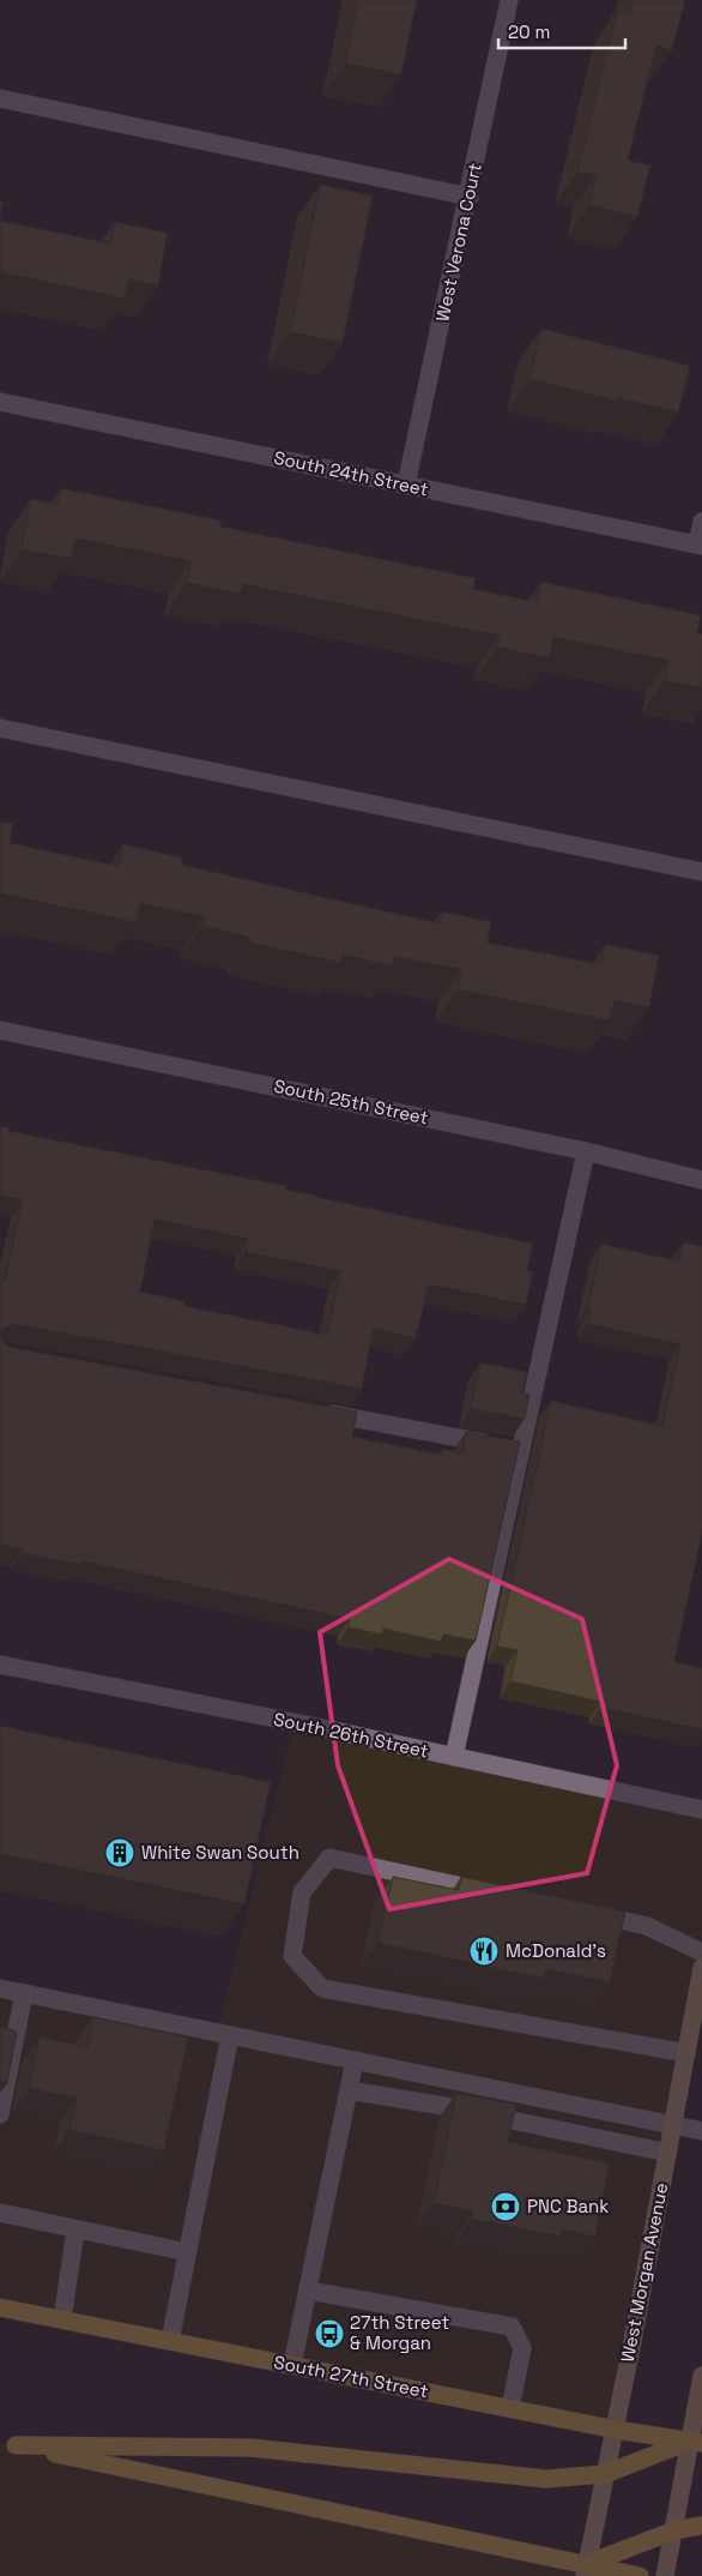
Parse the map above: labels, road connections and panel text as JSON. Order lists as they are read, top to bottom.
{
  "streets": {
    "main road": ["South 27th Street"],
    "street": [
      "West Verona Court",
      "South 24th Street",
      "South 25th Street",
      "South 26th Street",
      "West Morgan Avenue"
    ]
  },
  "crossings": [
    ["West Verona Court", "South 24th Street"],
    ["West Morgan Avenue", "South 27th Street"]
  ],
  "places": {
    "building": ["White Swan South"],
    "restaurant": ["McDonald's"],
    "bank": ["PNC Bank"],
    "bus stop": ["27th Street & Morgan"]
  },
  "scale_bar": "20 m"
}
